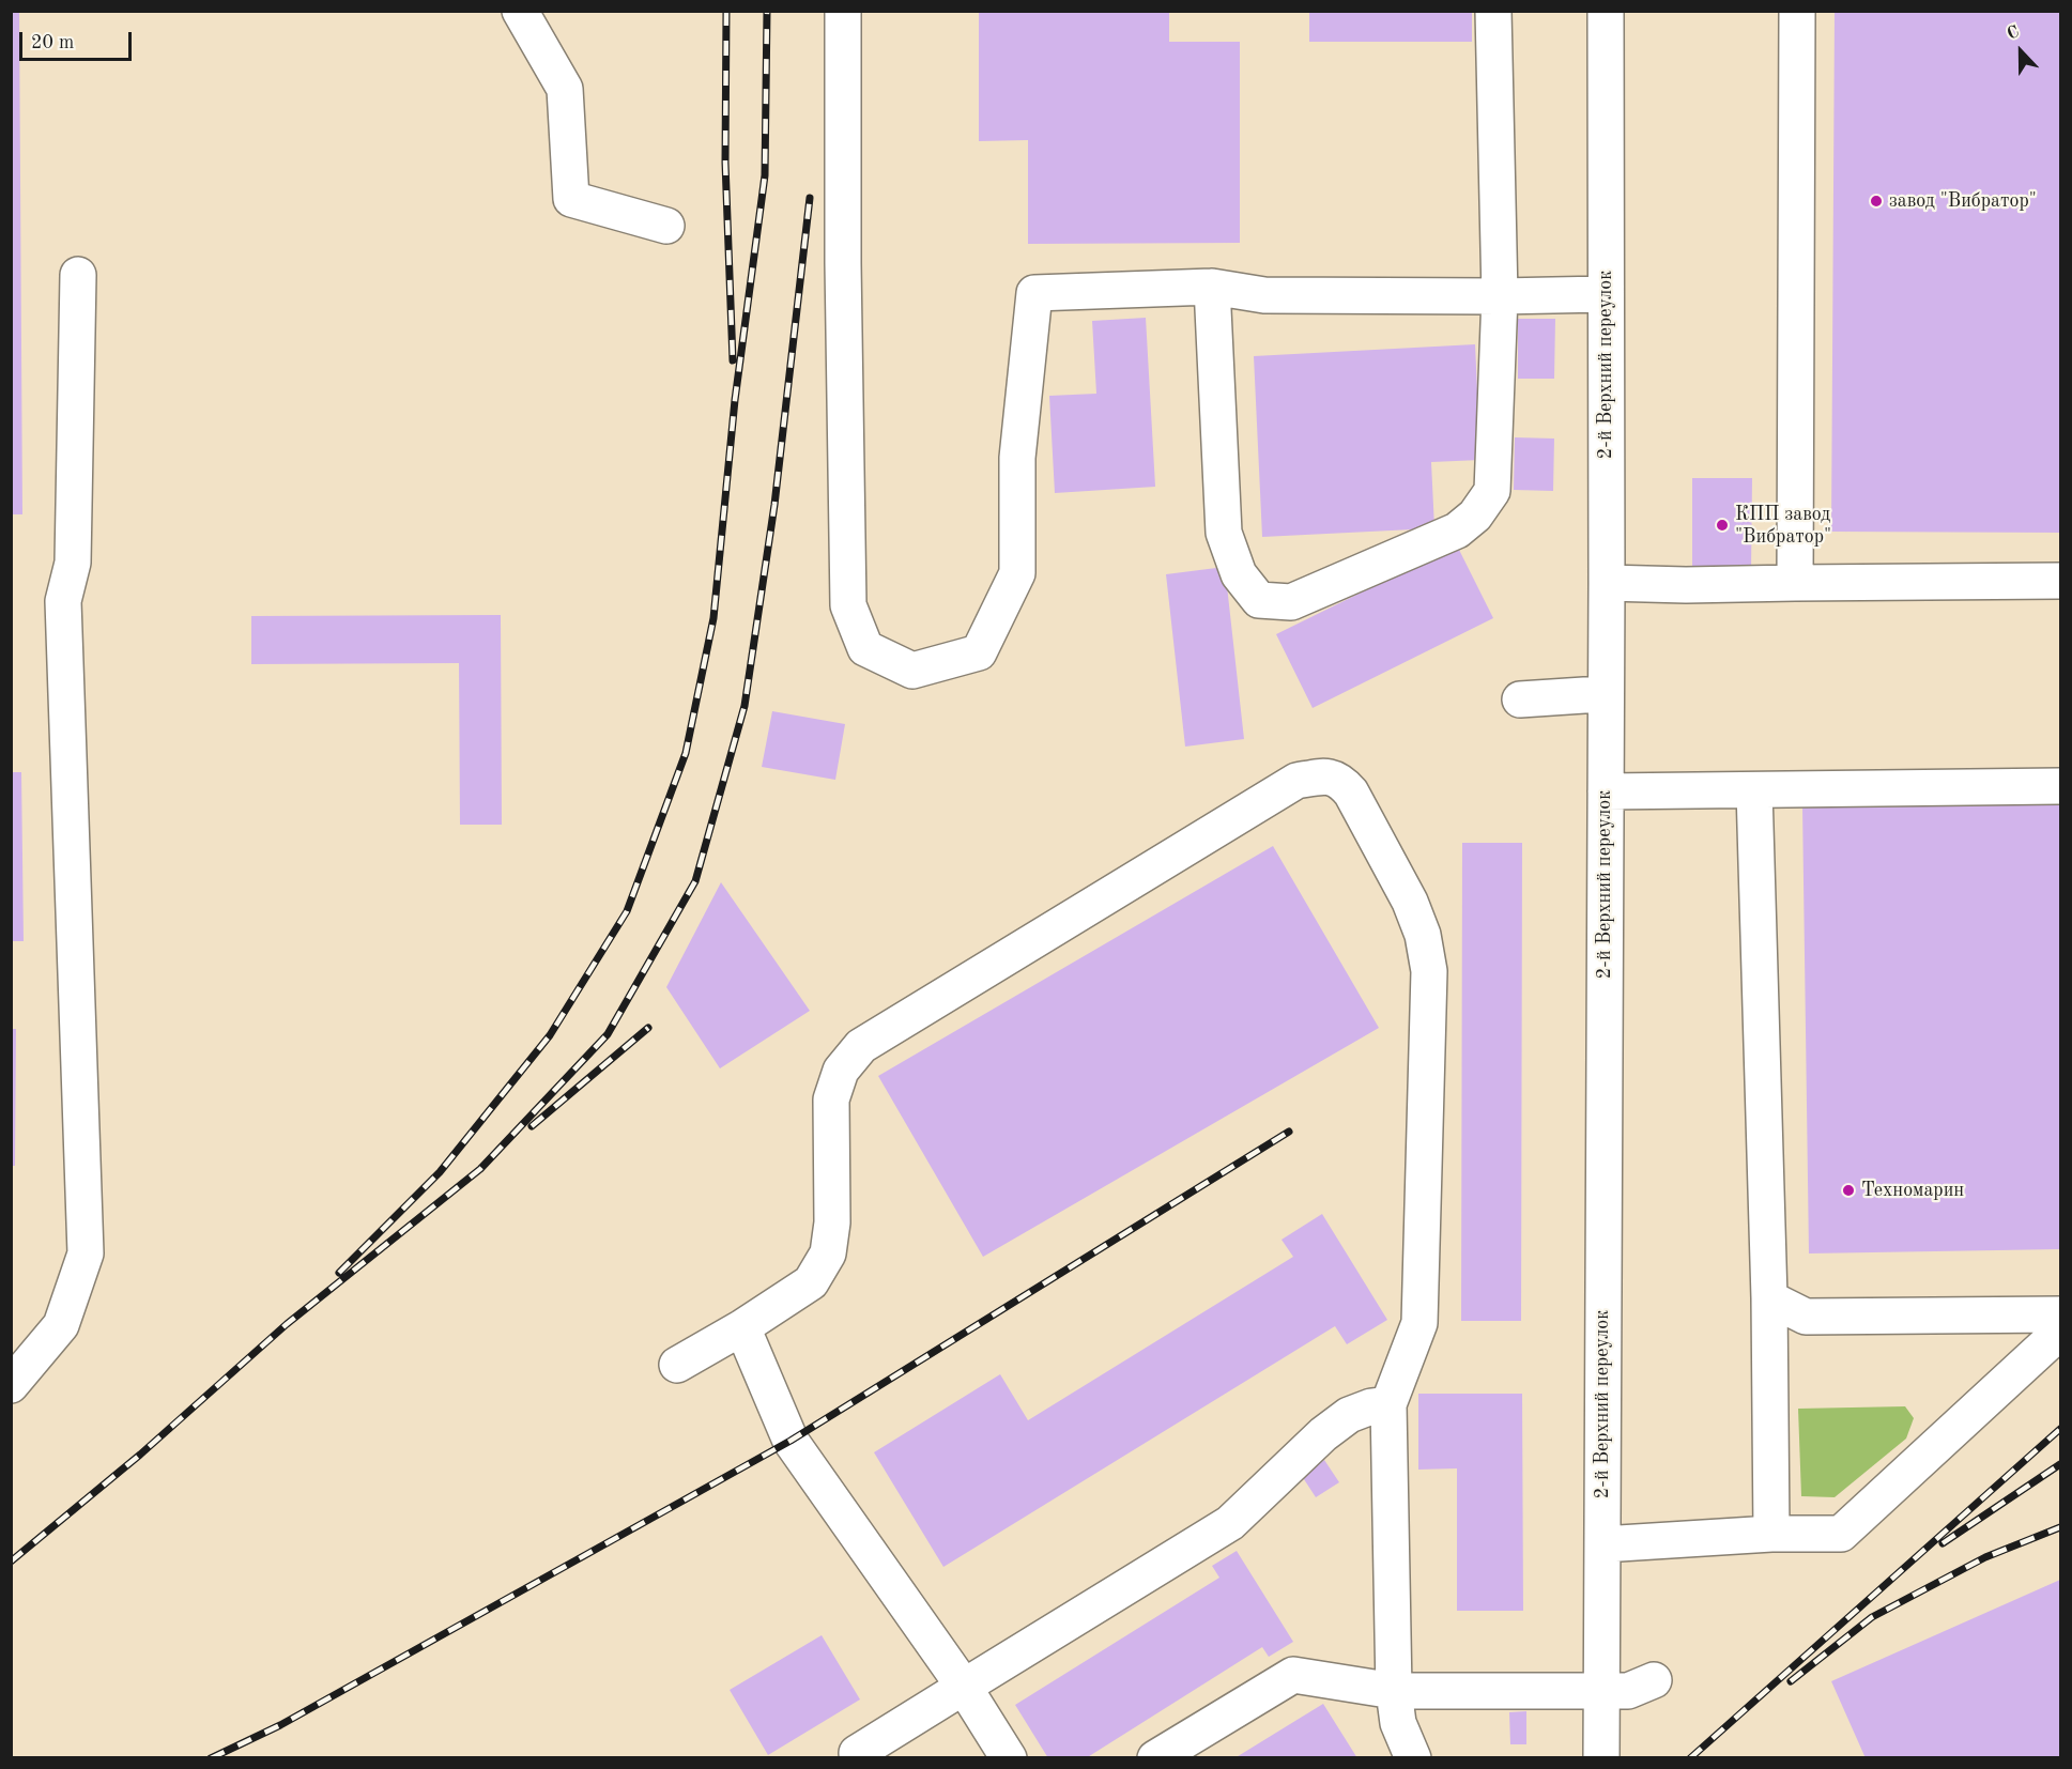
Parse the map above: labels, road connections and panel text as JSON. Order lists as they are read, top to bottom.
{
  "streets": {
    "street": ["2-й Верхний переулок"]
  },
  "places": ["завод \"Вибратор\"", "КПП завод \"Вибратор\"", "Техномарин"],
  "scale_bar": "20 m",
  "north": "top"
}
